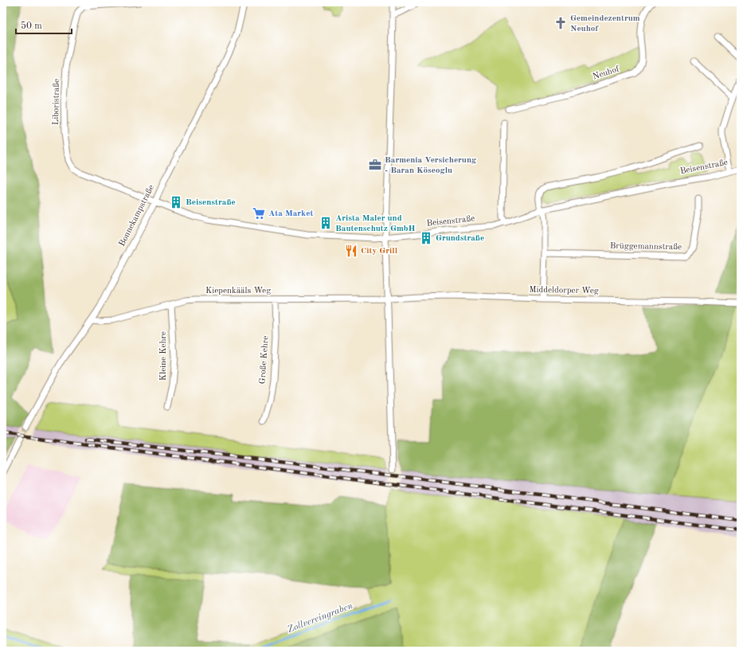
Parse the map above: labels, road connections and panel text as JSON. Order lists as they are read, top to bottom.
{
  "streets": {
    "street": [
      "Neuhof",
      "Liboristraße",
      "Beisenstraße",
      "Bonnekampstraße",
      "Brüggemannstraße",
      "Kiepenkääls Weg",
      "Middeldorper Weg",
      "Kleine Kehre",
      "Große Kehre"
    ]
  },
  "crossings": [
    ["Liboristraße", "Beisenstraße"],
    ["Liboristraße", "Bonnekampstraße"],
    ["Beisenstraße", "Bonnekampstraße"],
    ["Bonnekampstraße", "Kiepenkääls Weg"],
    ["Kiepenkääls Weg", "Middeldorper Weg"],
    ["Kiepenkääls Weg", "Kleine Kehre"],
    ["Kiepenkääls Weg", "Große Kehre"]
  ],
  "water": ["Zollvereingraben"],
  "places": {
    "church": ["Gemeindezentrum Neuhof"],
    "office": ["Barmenia Versicherung - Baran Köseoglu"],
    "building": ["Beisenstraße", "Arista Maler und Bautenschutz GmbH", "Grundstraße"],
    "supermarket": ["Ata Market"],
    "restaurant": ["City Grill"]
  },
  "scale_bar": "50 m"
}
